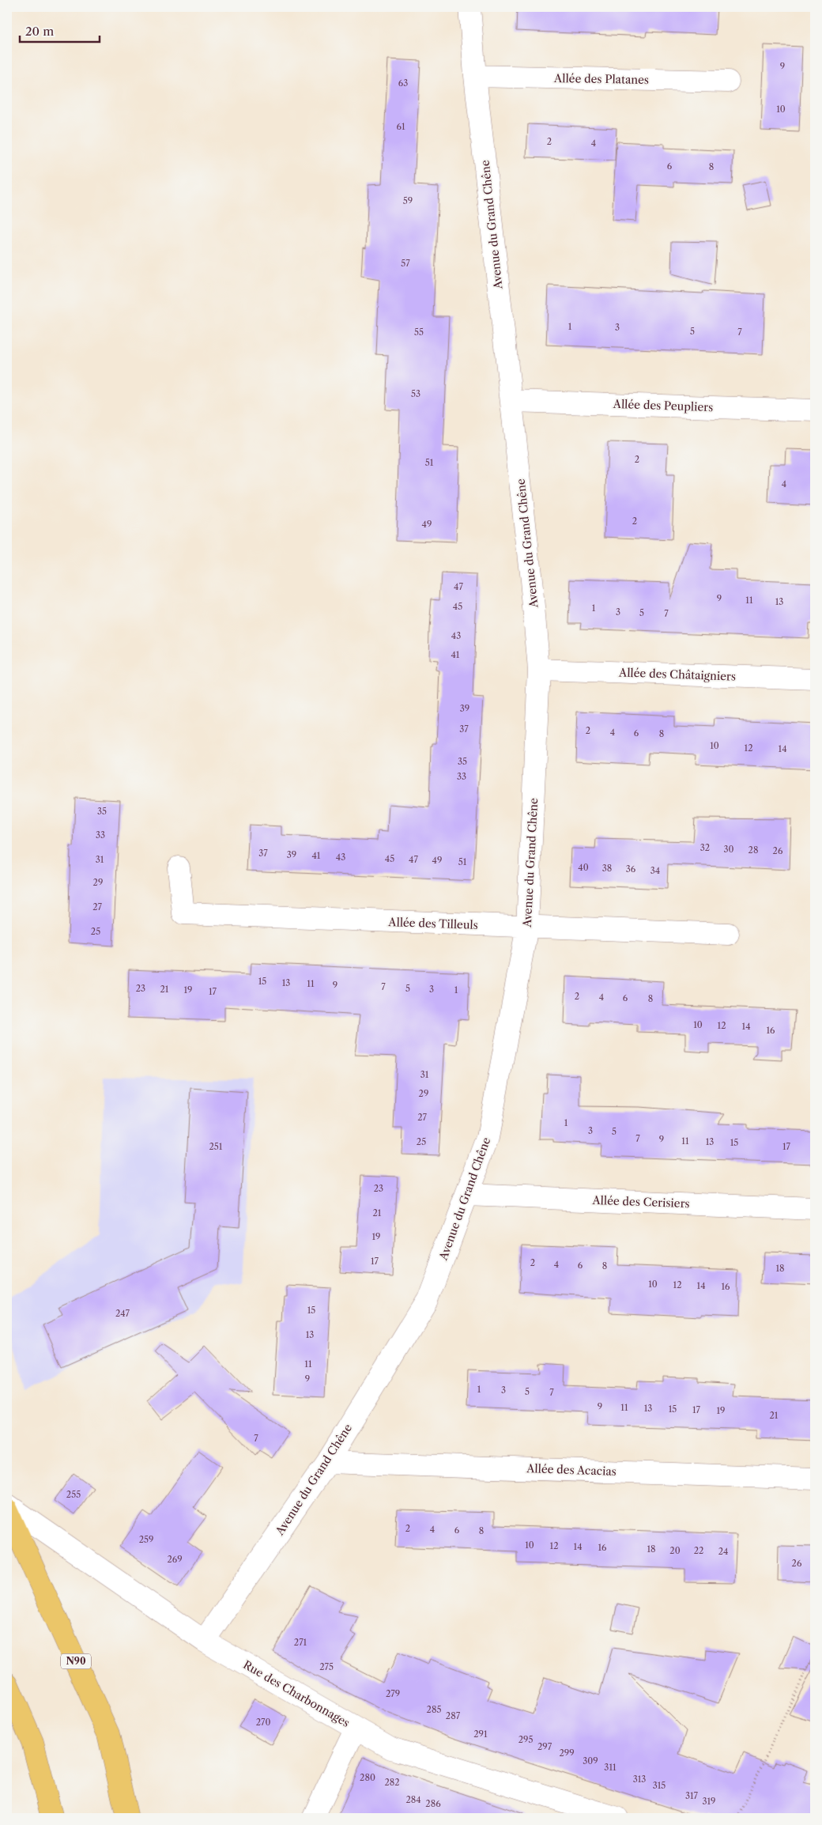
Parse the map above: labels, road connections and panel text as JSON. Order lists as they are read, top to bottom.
{
  "streets": {
    "highway": ["N90"],
    "street": [
      "Allée des Platanes",
      "Avenue du Grand Chêne",
      "Allée des Peupliers",
      "Allée des Châtaigniers",
      "Allée des Tilleuls",
      "Allée des Cerisiers",
      "Allée des Acacias",
      "Rue des Charbonnages"
    ]
  },
  "crossings": [
    ["Allée des Platanes", "Avenue du Grand Chêne"],
    ["Avenue du Grand Chêne", "Allée des Peupliers"],
    ["Avenue du Grand Chêne", "Allée des Châtaigniers"],
    ["Avenue du Grand Chêne", "Allée des Tilleuls"],
    ["Avenue du Grand Chêne", "Allée des Cerisiers"],
    ["Avenue du Grand Chêne", "Allée des Acacias"],
    ["Avenue du Grand Chêne", "Rue des Charbonnages"]
  ],
  "house_numbers": [
    "9",
    "63",
    "10",
    "61",
    "2",
    "4",
    "6",
    "8",
    "59",
    "57",
    "1",
    "3",
    "5",
    "55",
    "7",
    "53",
    "2",
    "51",
    "4",
    "2",
    "49",
    "47",
    "9",
    "11",
    "13",
    "45",
    "1",
    "3",
    "5",
    "7",
    "43",
    "41",
    "39",
    "37",
    "2",
    "4",
    "6",
    "8",
    "10",
    "12",
    "14",
    "35",
    "33",
    "35",
    "33",
    "32",
    "30",
    "28",
    "26",
    "37",
    "39",
    "41",
    "43",
    "45",
    "31",
    "47",
    "49",
    "51",
    "40",
    "38",
    "36",
    "34",
    "29",
    "27",
    "25",
    "15",
    "13",
    "11",
    "9",
    "7",
    "23",
    "5",
    "21",
    "3",
    "19",
    "1",
    "17",
    "2",
    "4",
    "6",
    "8",
    "10",
    "12",
    "14",
    "16",
    "31",
    "29",
    "27",
    "1",
    "3",
    "5",
    "7",
    "9",
    "11",
    "25",
    "13",
    "15",
    "251",
    "17",
    "23",
    "21",
    "19",
    "17",
    "2",
    "4",
    "6",
    "8",
    "18",
    "10",
    "12",
    "14",
    "16",
    "15",
    "247",
    "13",
    "11",
    "9",
    "1",
    "3",
    "5",
    "7",
    "9",
    "11",
    "13",
    "15",
    "17",
    "19",
    "21",
    "7",
    "255",
    "2",
    "4",
    "6",
    "8",
    "259",
    "10",
    "12",
    "14",
    "16",
    "18",
    "20",
    "22",
    "24",
    "269",
    "26",
    "271",
    "275",
    "279",
    "285",
    "287",
    "270",
    "291",
    "295",
    "297",
    "299",
    "309",
    "311",
    "280",
    "313",
    "282",
    "315",
    "317",
    "284",
    "319",
    "286"
  ],
  "scale_bar": "20 m"
}
